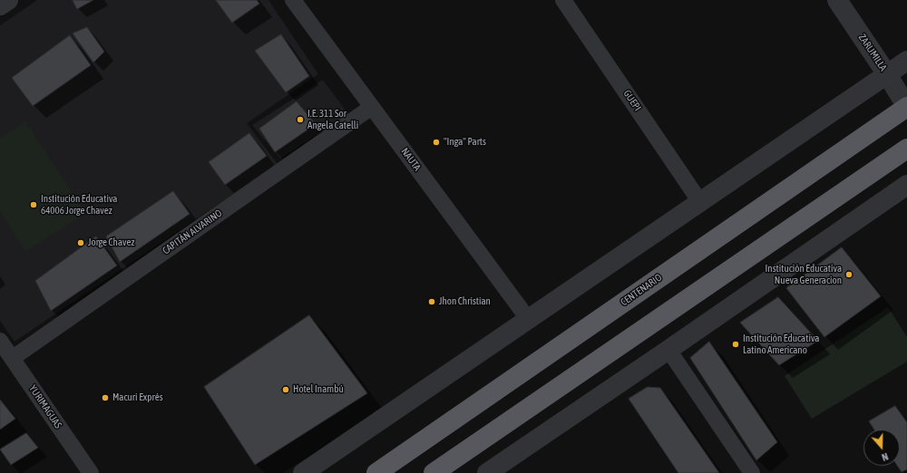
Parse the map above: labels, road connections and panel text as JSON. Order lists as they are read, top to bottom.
{
  "streets": {
    "highway": ["CENTENARIO"],
    "street": [
      "ZARUMILLA",
      "GUEPI",
      "NAUTA",
      "CAPITÁN ALVARINO",
      "YURIMAGUAS"
    ]
  },
  "crossings": [
    ["ZARUMILLA", "CENTENARIO"],
    ["NAUTA", "CAPITÁN ALVARINO"],
    ["CAPITÁN ALVARINO", "YURIMAGUAS"]
  ],
  "places": [
    "I.E. 311 Sor Angela Catelli",
    "\"Inga\" Parts",
    "Institución Educativa 64006 Jorge Chavez",
    "Jorge Chavez",
    "Institución Educativa Nueva Generacion",
    "Jhon Christian",
    "Institución Educativa Latino Americano",
    "Hotel Inambú",
    "Macuri Exprés"
  ],
  "north": "bottom"
}
